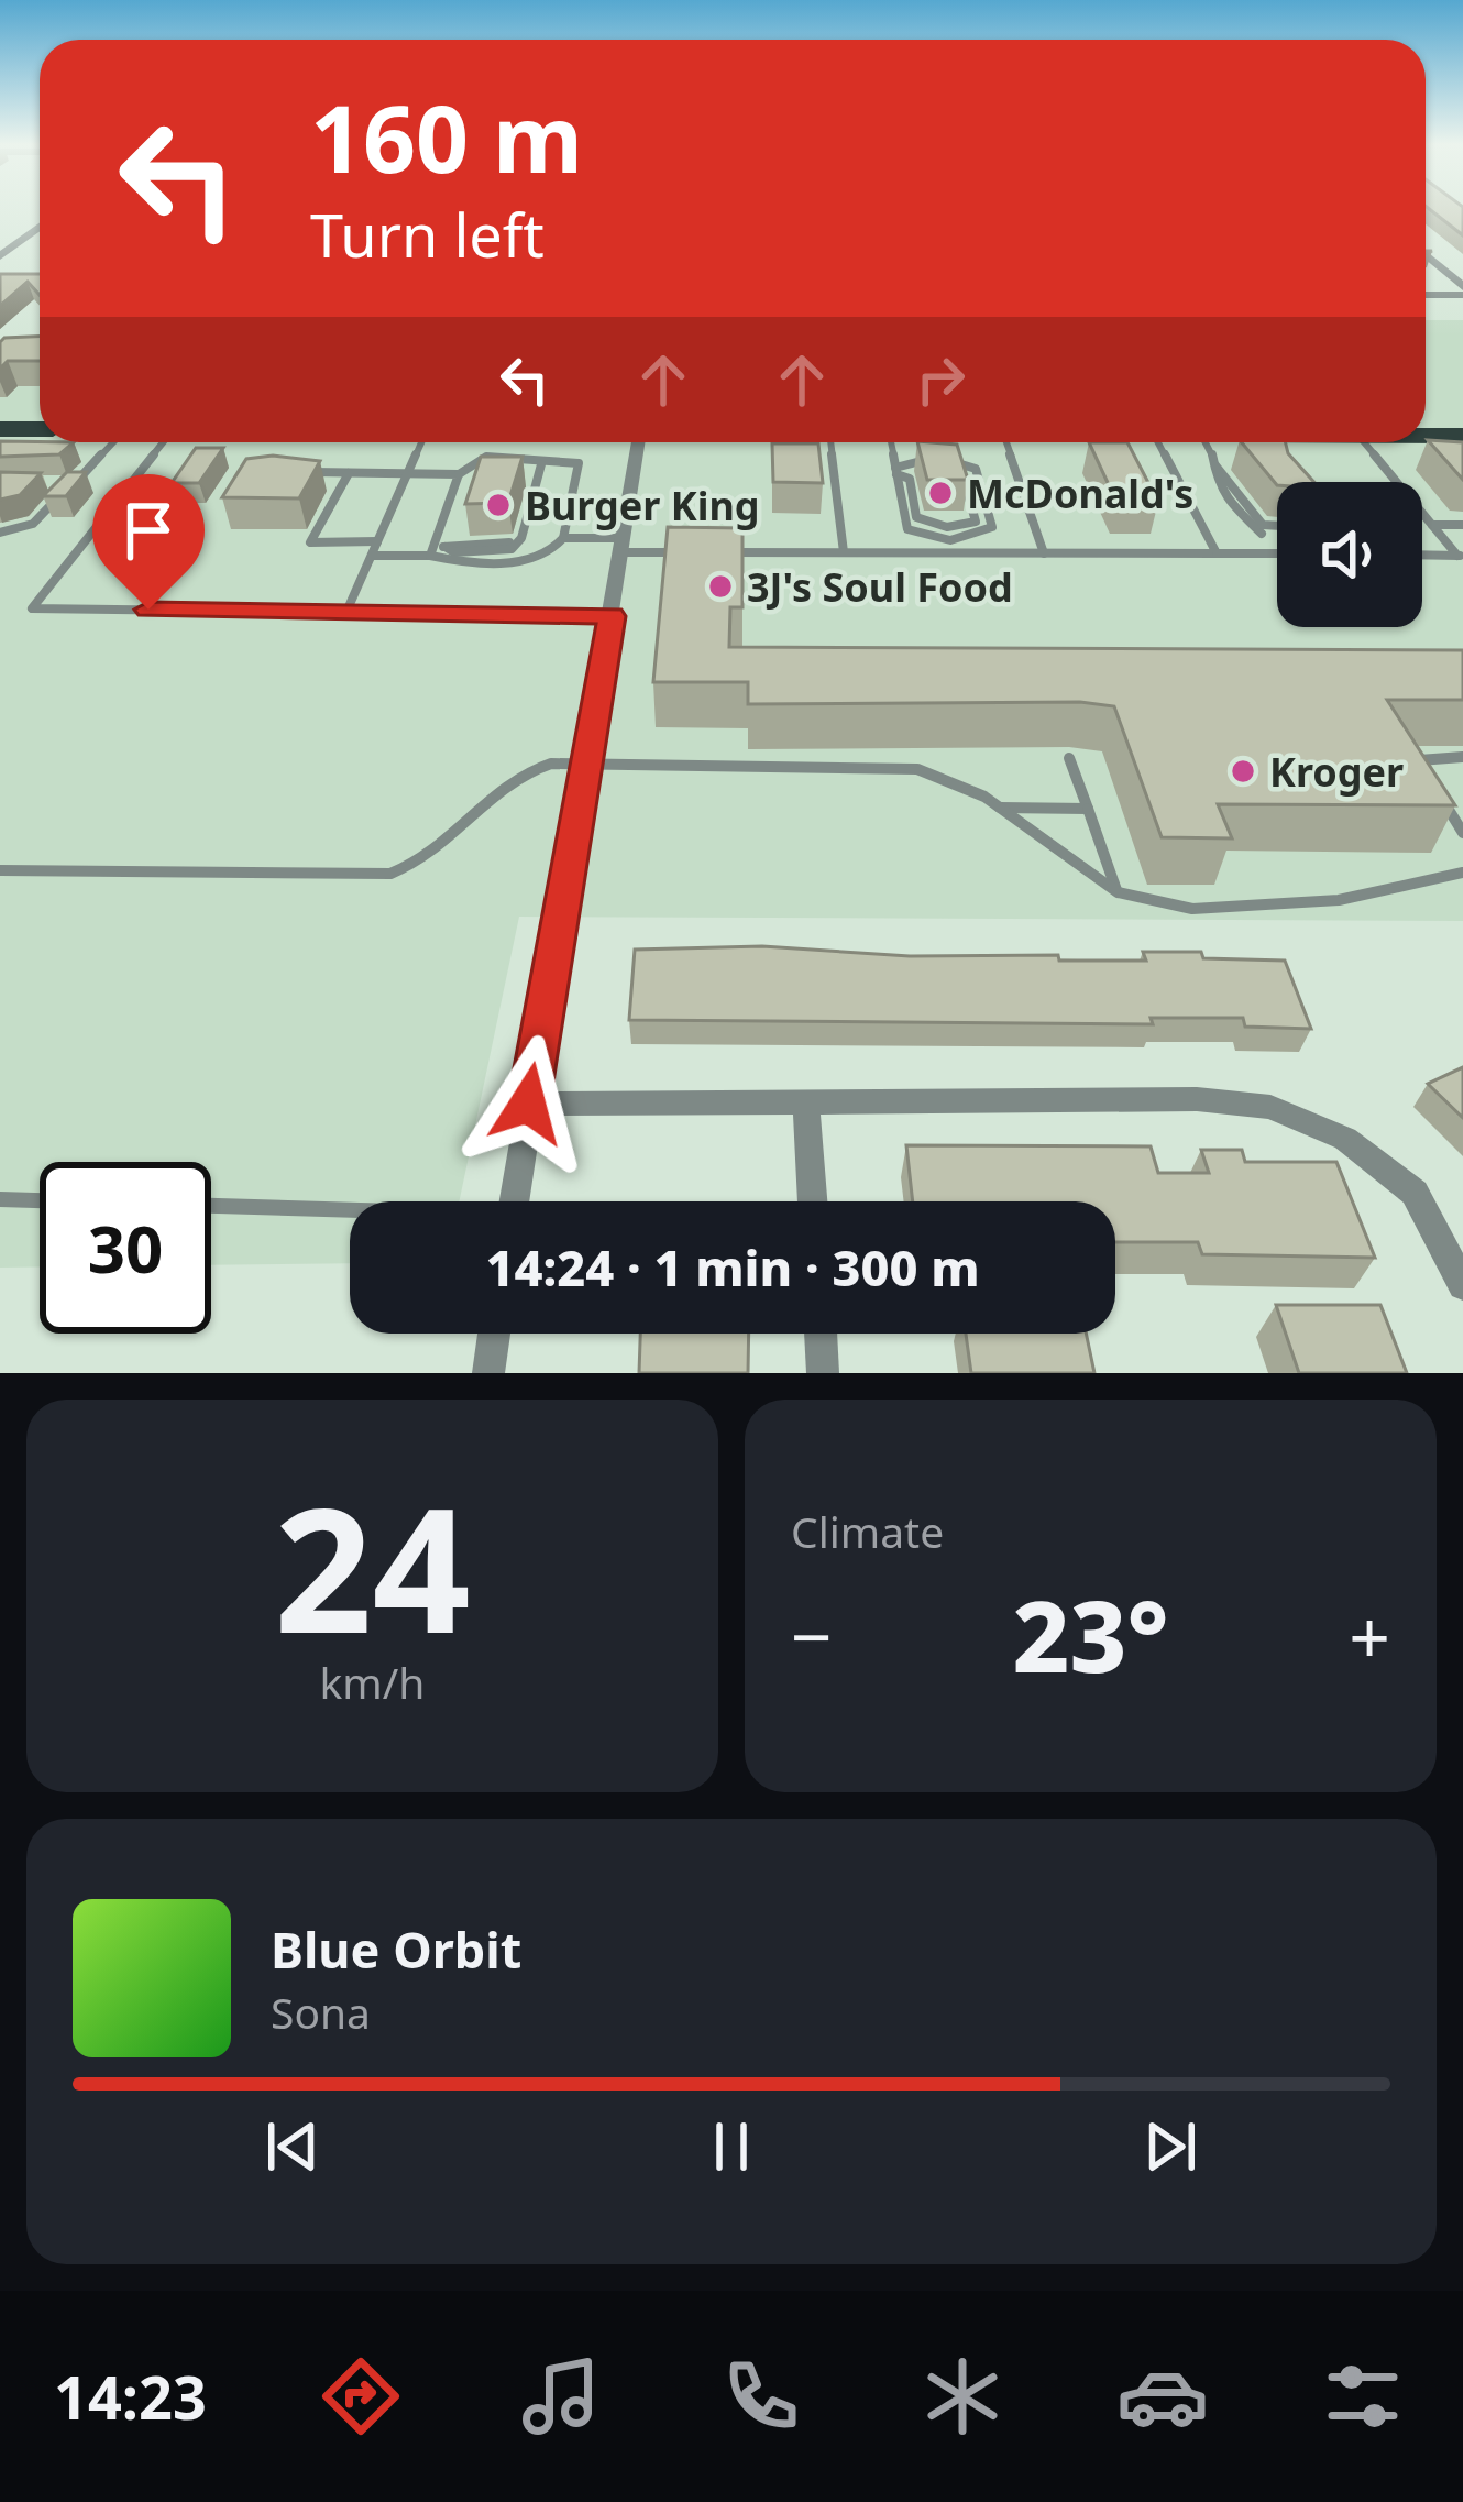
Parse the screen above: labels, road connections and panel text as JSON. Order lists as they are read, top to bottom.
{
  "places": [
    "McDonald's",
    "Burger King",
    "3J's Soul Food",
    "Kroger"
  ],
  "page": {
    "turn": ["160 m", "Turn left"],
    "limit": "30",
    "trip": "14:24 · 1 min · 300 m",
    "tile": [
      ["24", "km/h"],
      "Climate"
    ],
    "heat": ["−", "23°", "+"],
    "song": ["Blue Orbit", "Sona"],
    "tabs": "14:23"
  }
}
